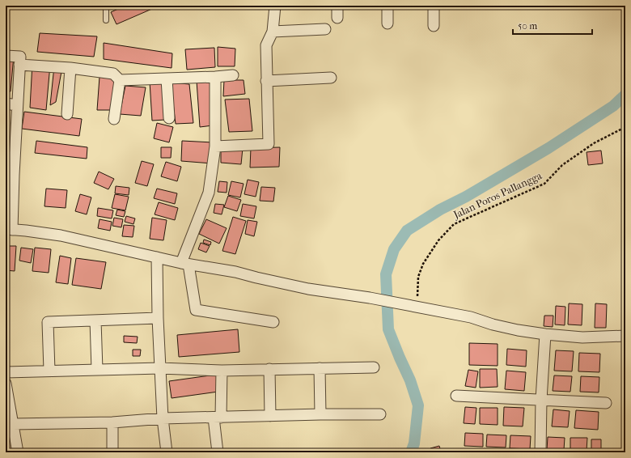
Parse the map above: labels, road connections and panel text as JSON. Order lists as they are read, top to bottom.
{
  "streets": {
    "path": ["Jalan Poros Pallangga"]
  },
  "scale_bar": "50 m"
}
